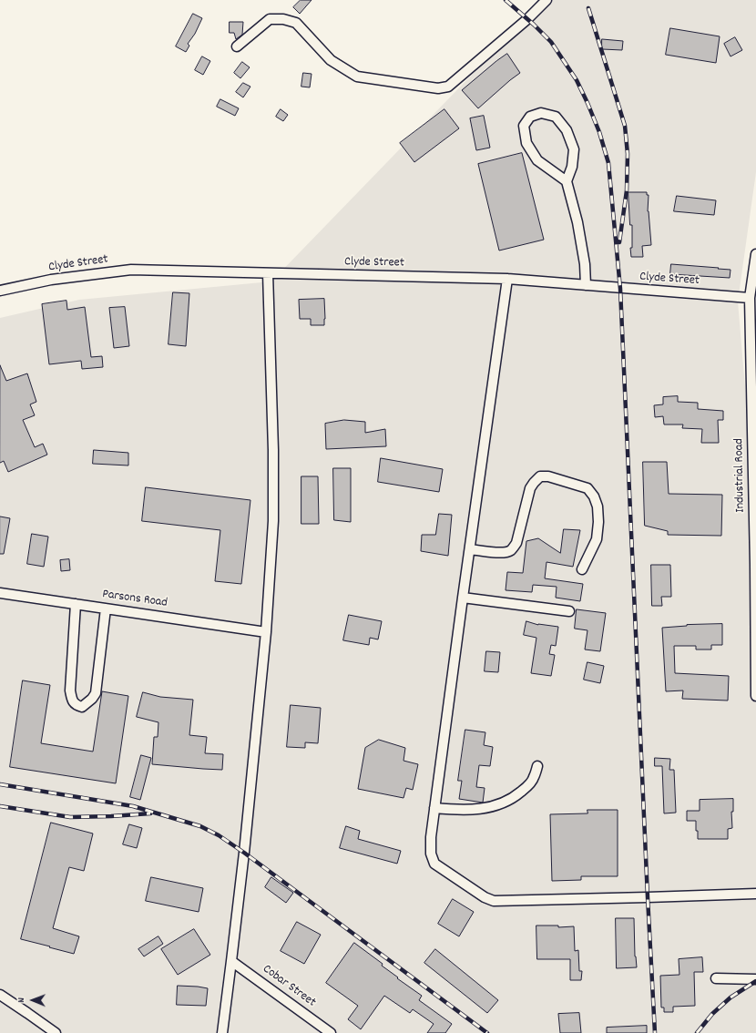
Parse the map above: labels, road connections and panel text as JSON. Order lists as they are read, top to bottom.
{
  "streets": {
    "street": [
      "Clyde Street",
      "Industrial Road",
      "Parsons Road",
      "Cobar Street"
    ]
  },
  "crossings": [
    ["Clyde Street", "Industrial Road"]
  ],
  "north": "left"
}
